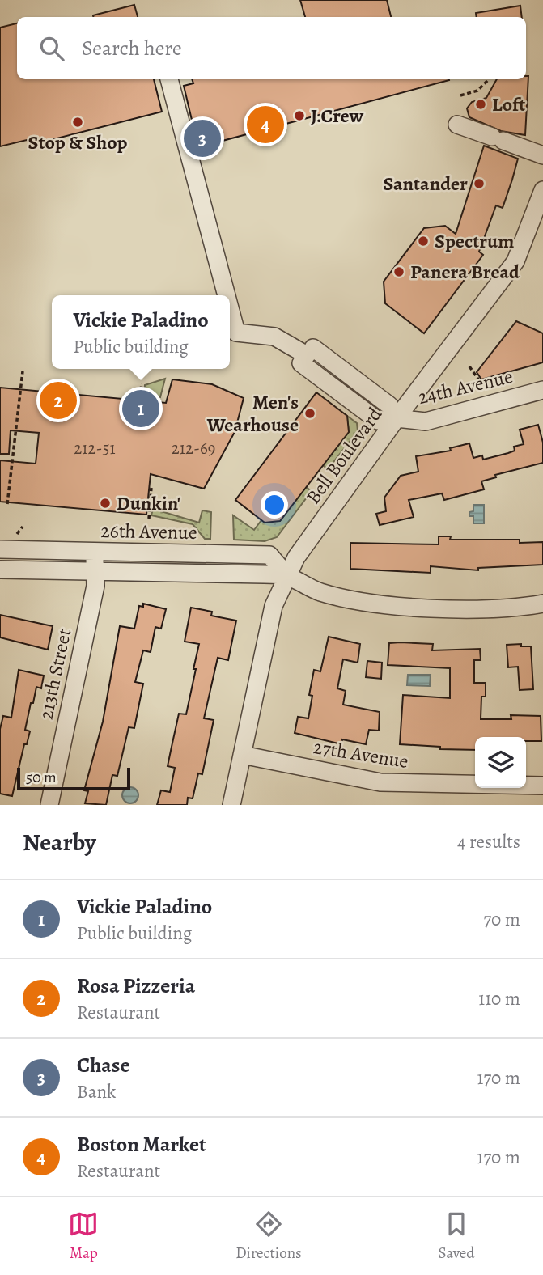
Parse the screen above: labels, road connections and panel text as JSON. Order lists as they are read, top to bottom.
{
  "streets": {
    "street": [
      "24th Avenue",
      "Bell Boulevard",
      "26th Avenue",
      "213th Street",
      "27th Avenue"
    ]
  },
  "crossings": [
    ["24th Avenue", "Bell Boulevard"],
    ["Bell Boulevard", "26th Avenue"],
    ["Bell Boulevard", "27th Avenue"],
    ["26th Avenue", "213th Street"]
  ],
  "places": [
    "Loft",
    "J.Crew",
    "Stop & Shop",
    "Santander",
    "Spectrum",
    "Panera Bread",
    "Men's Wearhouse",
    "Dunkin'"
  ],
  "house_numbers": ["212-51", "212-69"],
  "scale_bar": "50 m",
  "page": {
    "search": "Search here",
    "pins": [
      "4",
      "3",
      "2",
      "1"
    ],
    "popup": ["Vickie Paladino", "Public building"],
    "scale": "50 m",
    "heading": ["Nearby", "4 results"],
    "list": [
      {
        "mark": "1",
        "name": "Vickie Paladino",
        "note": "Public building",
        "value": "70 m"
      },
      {
        "mark": "2",
        "name": "Rosa Pizzeria",
        "note": "Restaurant",
        "value": "110 m"
      },
      {
        "mark": "3",
        "name": "Chase",
        "note": "Bank",
        "value": "170 m"
      },
      {
        "mark": "4",
        "name": "Boston Market",
        "note": "Restaurant",
        "value": "170 m"
      }
    ],
    "nav": ["Map", "Directions", "Saved"]
  }
}
